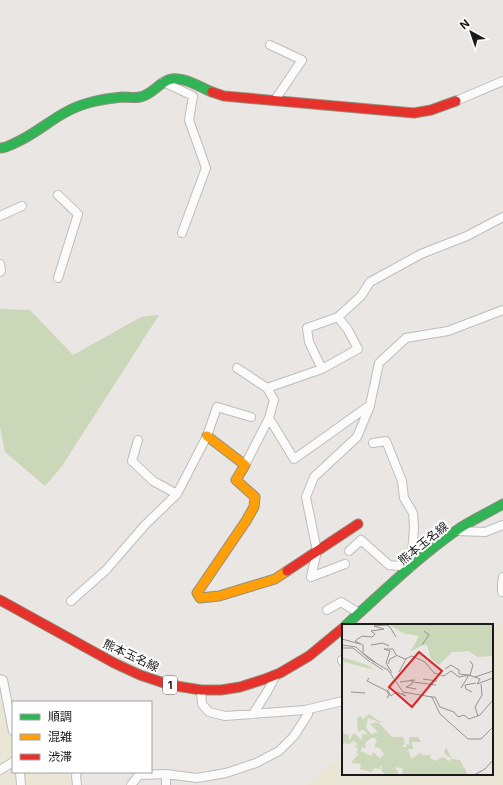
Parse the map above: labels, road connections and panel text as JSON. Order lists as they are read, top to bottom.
{
  "streets": {
    "street": ["熊本玉名線", "1"]
  },
  "legend": ["順調", "混雑", "渋滞"],
  "north": "top left"
}
